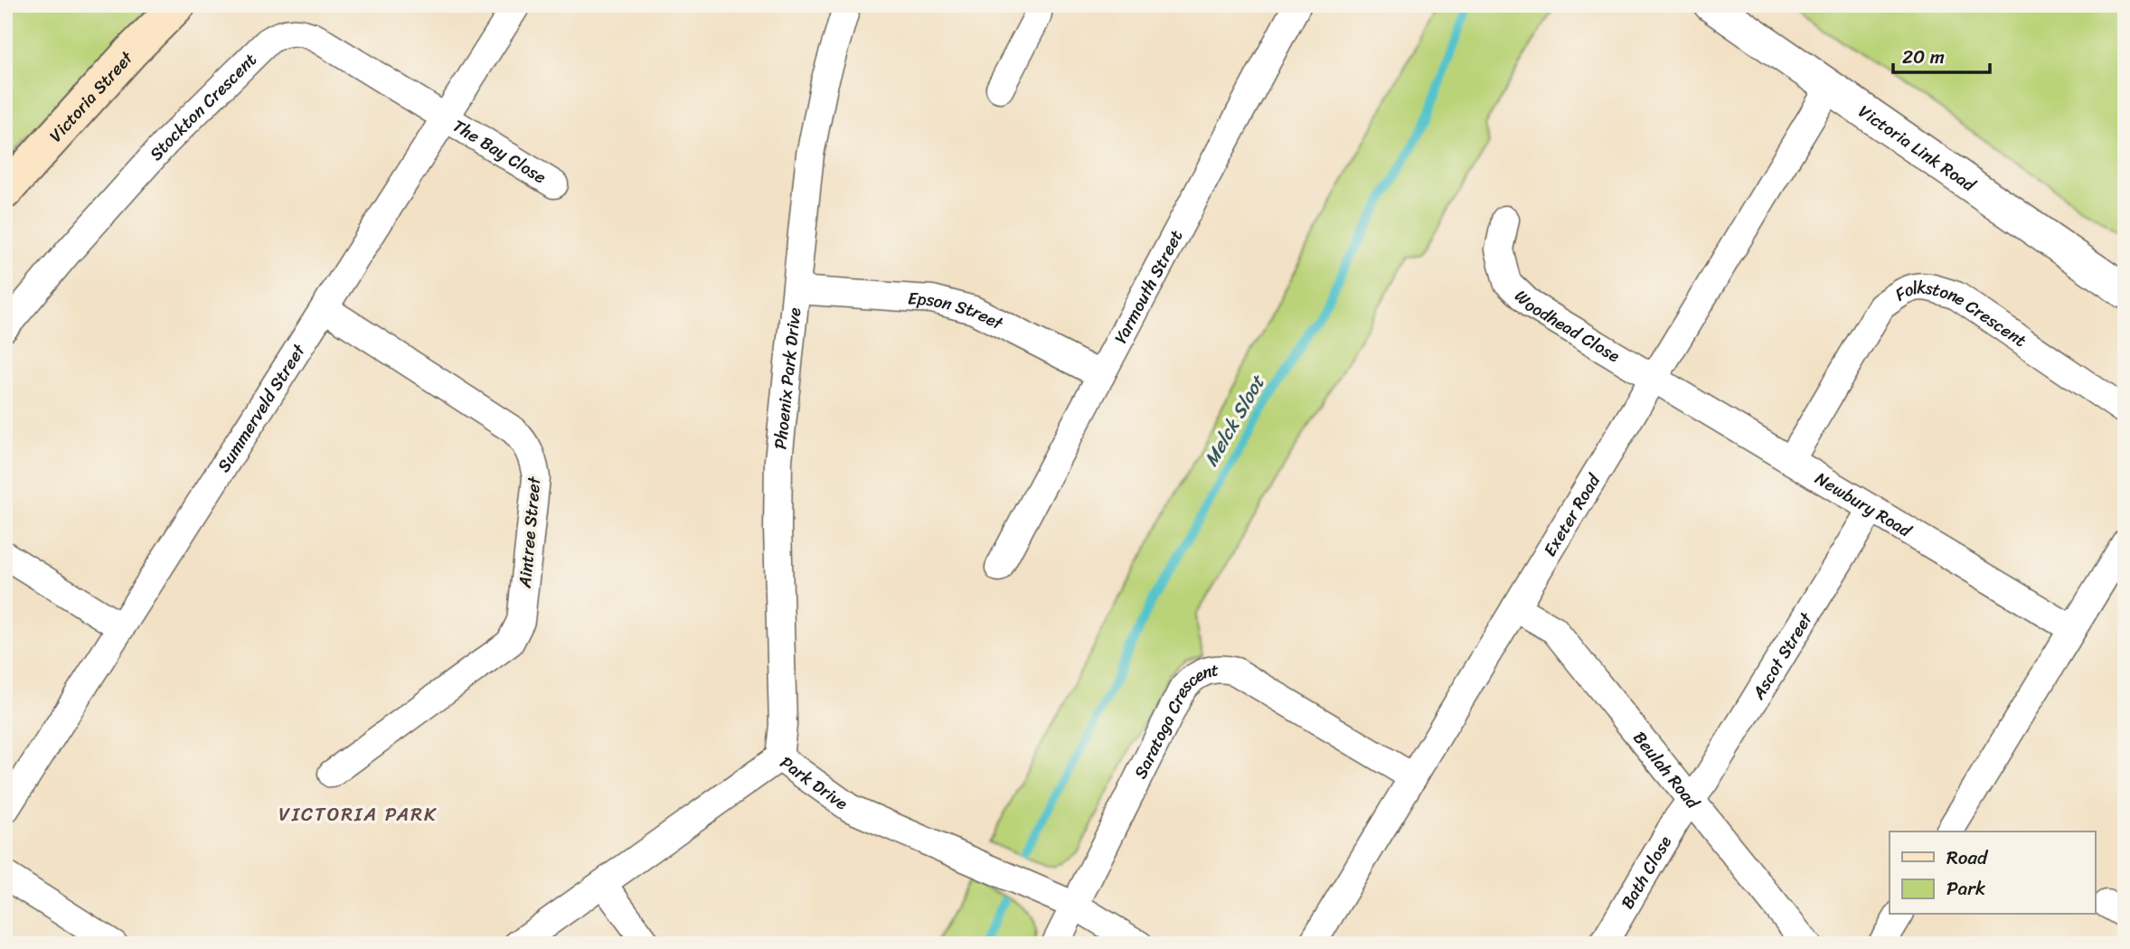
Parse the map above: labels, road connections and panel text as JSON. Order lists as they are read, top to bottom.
{
  "streets": {
    "main road": ["Victoria Street"],
    "street": [
      "Stockton Crescent",
      "Victoria Link Road",
      "The Bay Close",
      "Yarmouth Street",
      "Epson Street",
      "Woodhead Close",
      "Folkstone Crescent",
      "Phoenix Park Drive",
      "Summerveld Street",
      "Newbury Road",
      "Exeter Road",
      "Aintree Street",
      "Ascot Street",
      "Saratoga Crescent",
      "Beulah Road",
      "Park Drive",
      "Bath Close"
    ]
  },
  "crossings": [
    ["Stockton Crescent", "The Bay Close"],
    ["Stockton Crescent", "Summerveld Street"],
    ["Victoria Link Road", "Exeter Road"],
    ["The Bay Close", "Summerveld Street"],
    ["Yarmouth Street", "Epson Street"],
    ["Epson Street", "Phoenix Park Drive"],
    ["Woodhead Close", "Newbury Road"],
    ["Woodhead Close", "Exeter Road"],
    ["Folkstone Crescent", "Newbury Road"],
    ["Phoenix Park Drive", "Park Drive"],
    ["Summerveld Street", "Aintree Street"],
    ["Newbury Road", "Exeter Road"],
    ["Newbury Road", "Ascot Street"],
    ["Exeter Road", "Saratoga Crescent"],
    ["Exeter Road", "Beulah Road"],
    ["Ascot Street", "Beulah Road"],
    ["Ascot Street", "Bath Close"],
    ["Saratoga Crescent", "Park Drive"],
    ["Beulah Road", "Bath Close"]
  ],
  "districts": ["VICTORIA PARK"],
  "water": ["Melck Sloot"],
  "legend": ["Road", "Park"],
  "scale_bar": "20 m"
}
